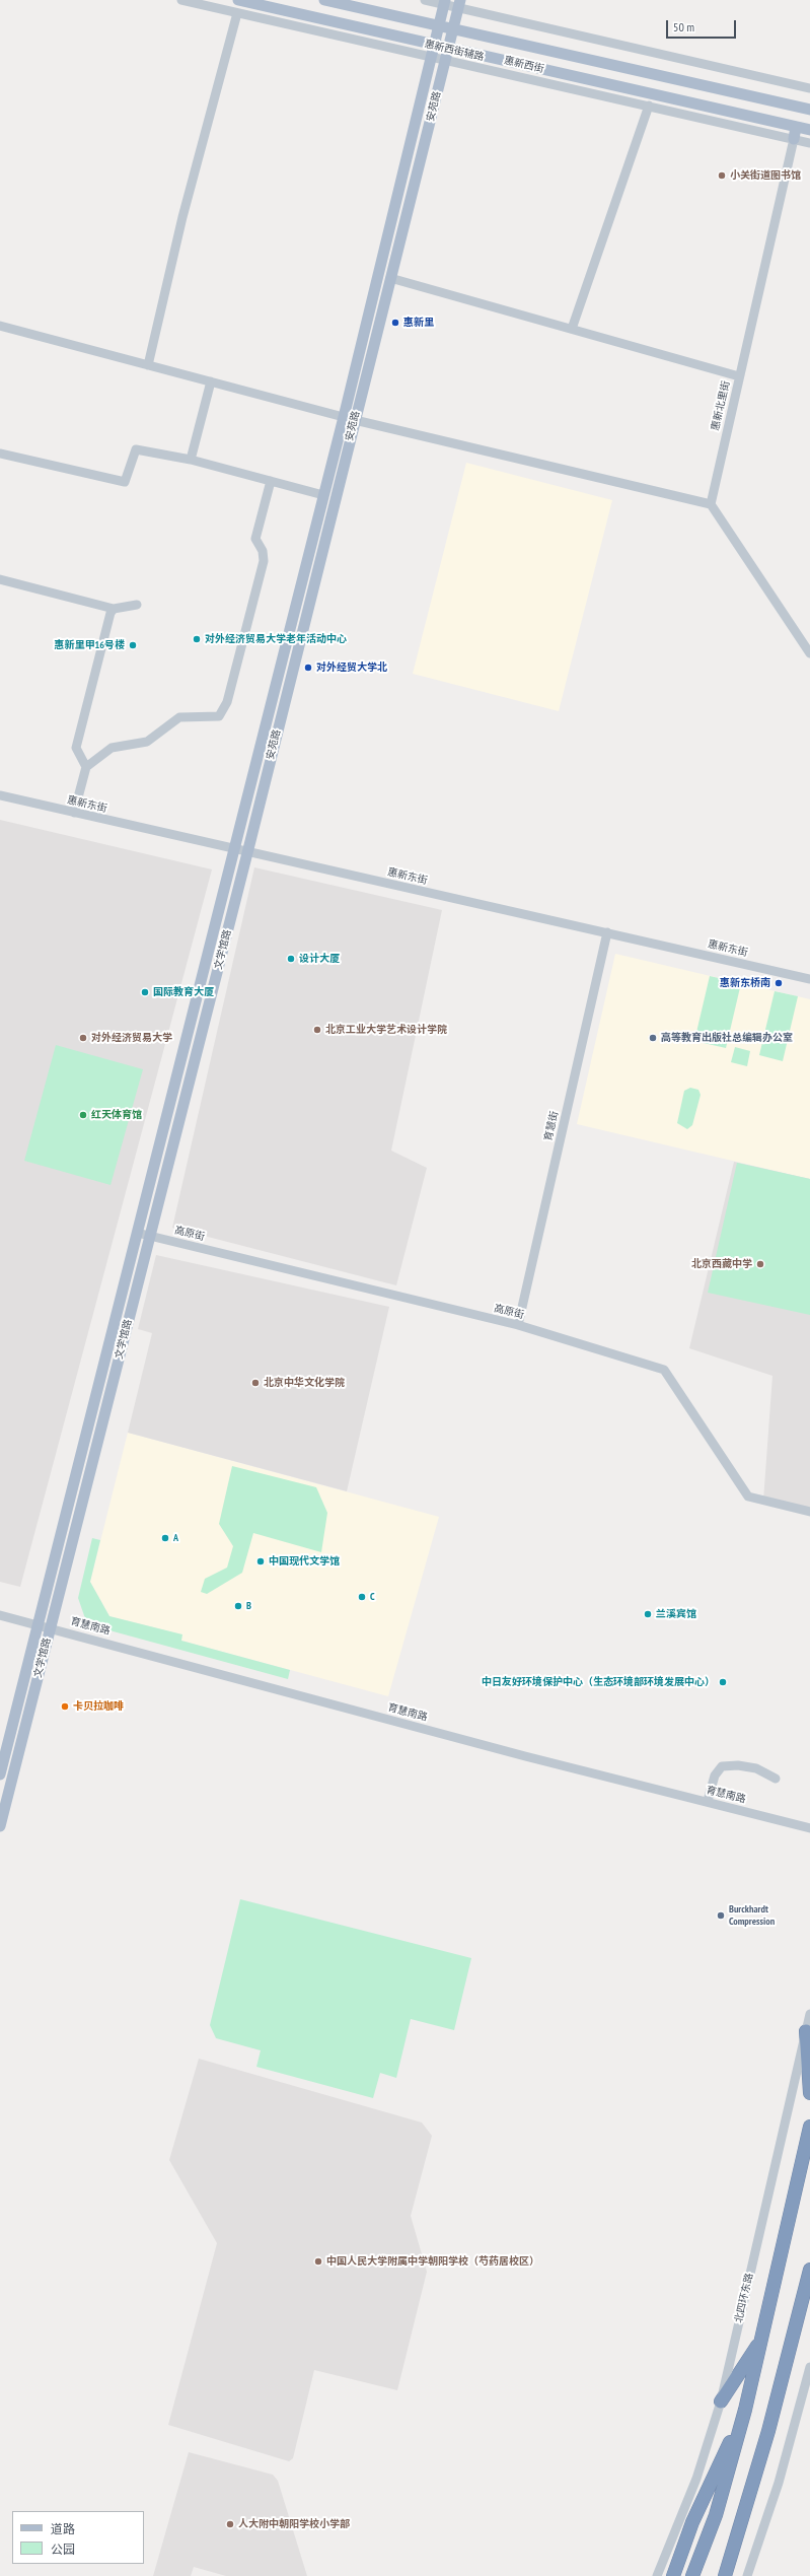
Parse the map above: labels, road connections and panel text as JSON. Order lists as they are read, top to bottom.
{
  "streets": {
    "main road": ["惠新西街", "安苑路", "文学馆路"],
    "street": [
      "惠新西街辅路",
      "惠新北里街",
      "惠新东街",
      "育慧街",
      "高原街",
      "育慧南路",
      "北四环东路"
    ]
  },
  "crossings": [
    ["惠新西街辅路", "安苑路"],
    ["惠新西街辅路", "惠新北里街"],
    ["惠新西街", "安苑路"],
    ["安苑路", "惠新东街"],
    ["安苑路", "文学馆路"],
    ["惠新东街", "文学馆路"],
    ["惠新东街", "育慧街"],
    ["文学馆路", "高原街"],
    ["文学馆路", "育慧南路"],
    ["育慧街", "高原街"]
  ],
  "places": [
    "小关街道图书馆",
    "惠新里",
    "对外经济贸易大学老年活动中心",
    "惠新里甲16号楼",
    "对外经贸大学北",
    "设计大厦",
    "惠新东桥南",
    "国际教育大厦",
    "北京工业大学艺术设计学院",
    "对外经济贸易大学",
    "高等教育出版社总编辑办公室",
    "红天体育馆",
    "北京西藏中学",
    "北京中华文化学院",
    "A",
    "中国现代文学馆",
    "C",
    "B",
    "兰溪宾馆",
    "中日友好环境保护中心（生态环境部环境发展中心）",
    "卡贝拉咖啡",
    "Burckhardt Compression",
    "中国人民大学附属中学朝阳学校（芍药居校区）",
    "人大附中朝阳学校小学部"
  ],
  "legend": ["道路", "公园"],
  "scale_bar": "50 m"
}
